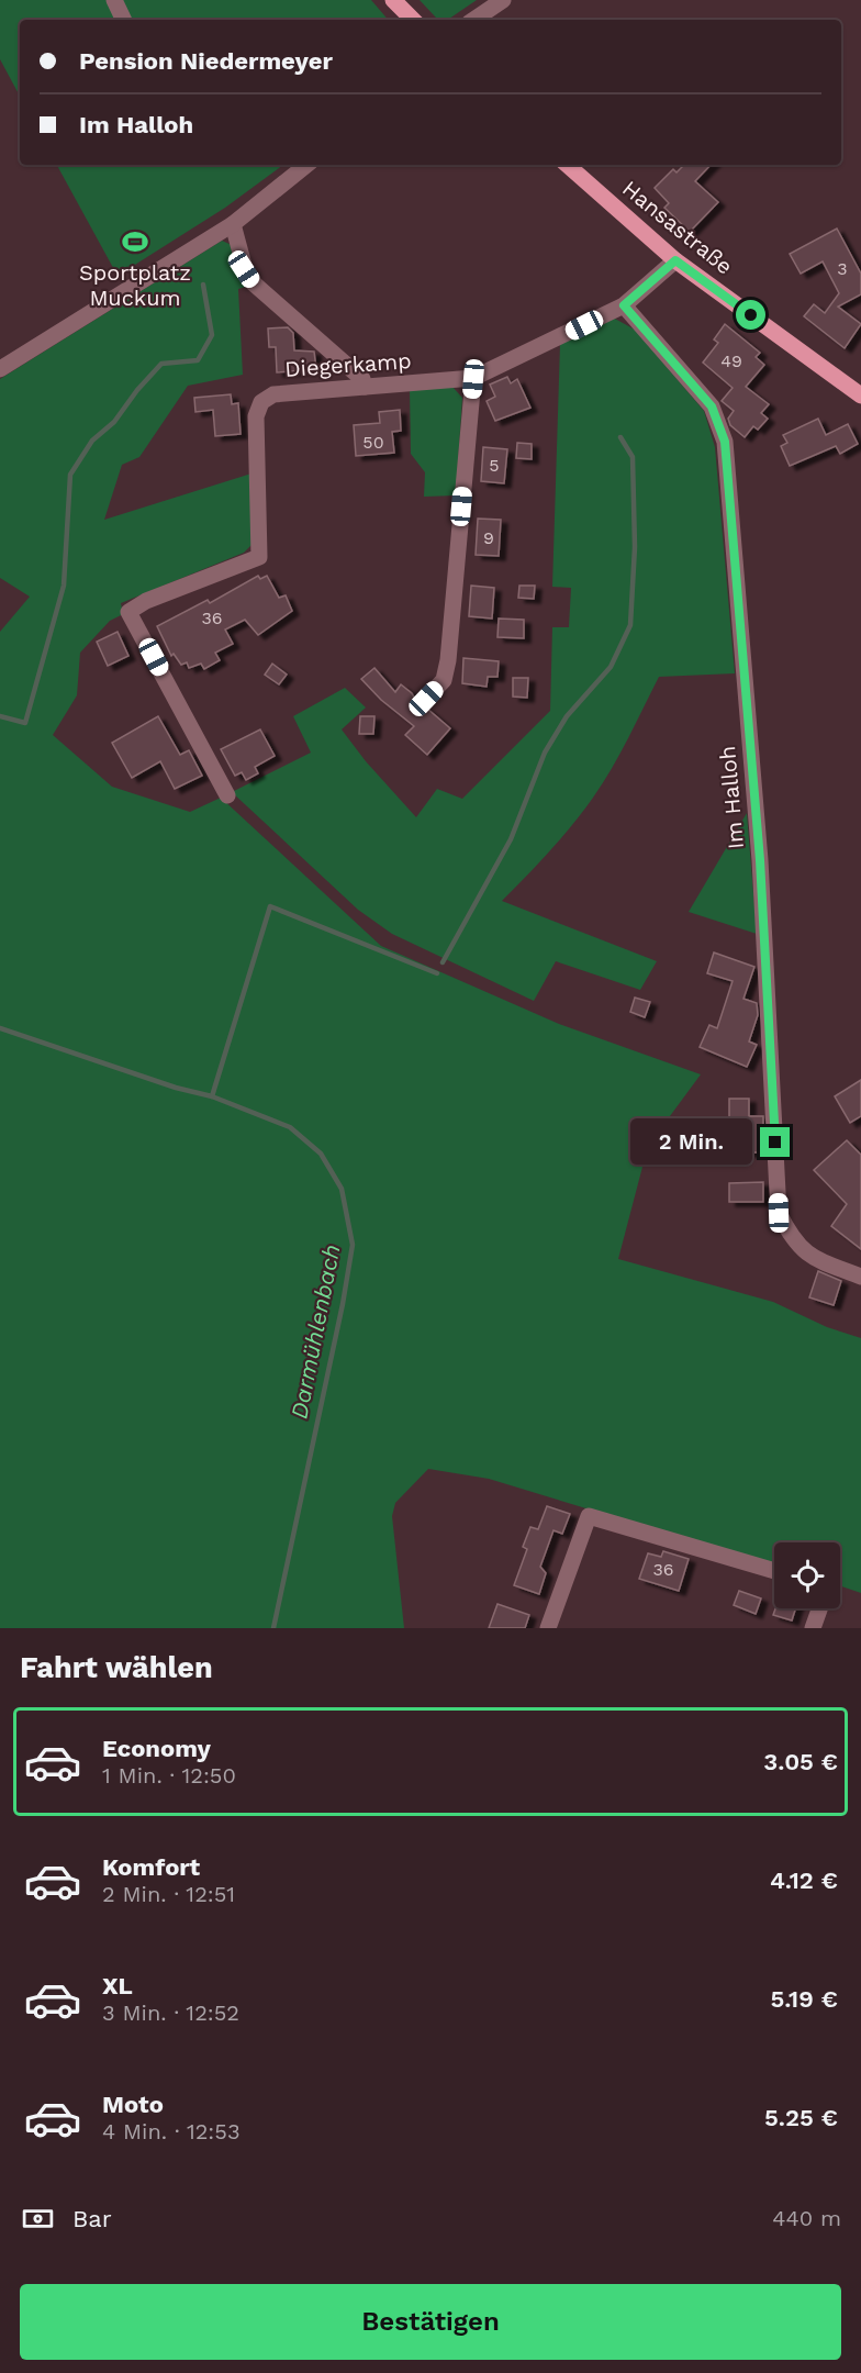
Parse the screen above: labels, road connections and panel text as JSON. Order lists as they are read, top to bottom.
{
  "streets": {
    "main road": ["Hansastraße"],
    "street": ["Diegerkamp", "Im Halloh"]
  },
  "crossings": [
    ["Hansastraße", "Diegerkamp"],
    ["Diegerkamp", "Im Halloh"]
  ],
  "water": ["Darmühlenbach"],
  "places": {
    "sports": ["Sportplatz Muckum"]
  },
  "house_numbers": [
    "3",
    "49",
    "50",
    "5",
    "9",
    "36",
    "36"
  ],
  "page": {
    "banner": ["Pension Niedermeyer", "Im Halloh"],
    "bubble": "2 Min.",
    "heading": "Fahrt wählen",
    "list": [
      {
        "name": "Economy",
        "note": "1 Min. · 12:50",
        "value": "3.05 €"
      },
      {
        "name": "Komfort",
        "note": "2 Min. · 12:51",
        "value": "4.12 €"
      },
      {
        "name": "XL",
        "note": "3 Min. · 12:52",
        "value": "5.19 €"
      },
      {
        "name": "Moto",
        "note": "4 Min. · 12:53",
        "value": "5.25 €"
      }
    ],
    "pay": ["Bar", "440 m"],
    "buttons": "Bestätigen"
  }
}
